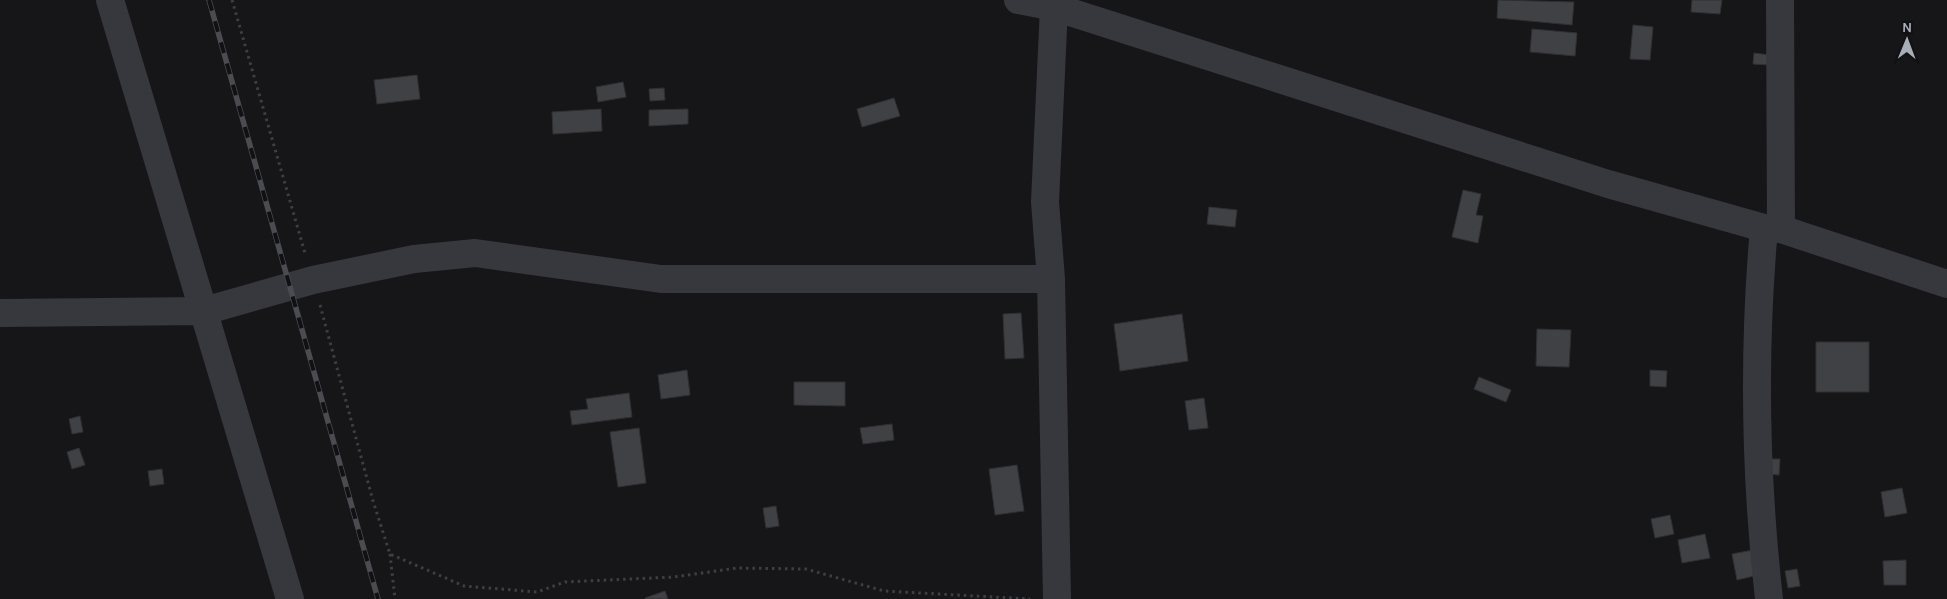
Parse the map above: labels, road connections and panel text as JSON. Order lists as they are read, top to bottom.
{
  "north": "top"
}
